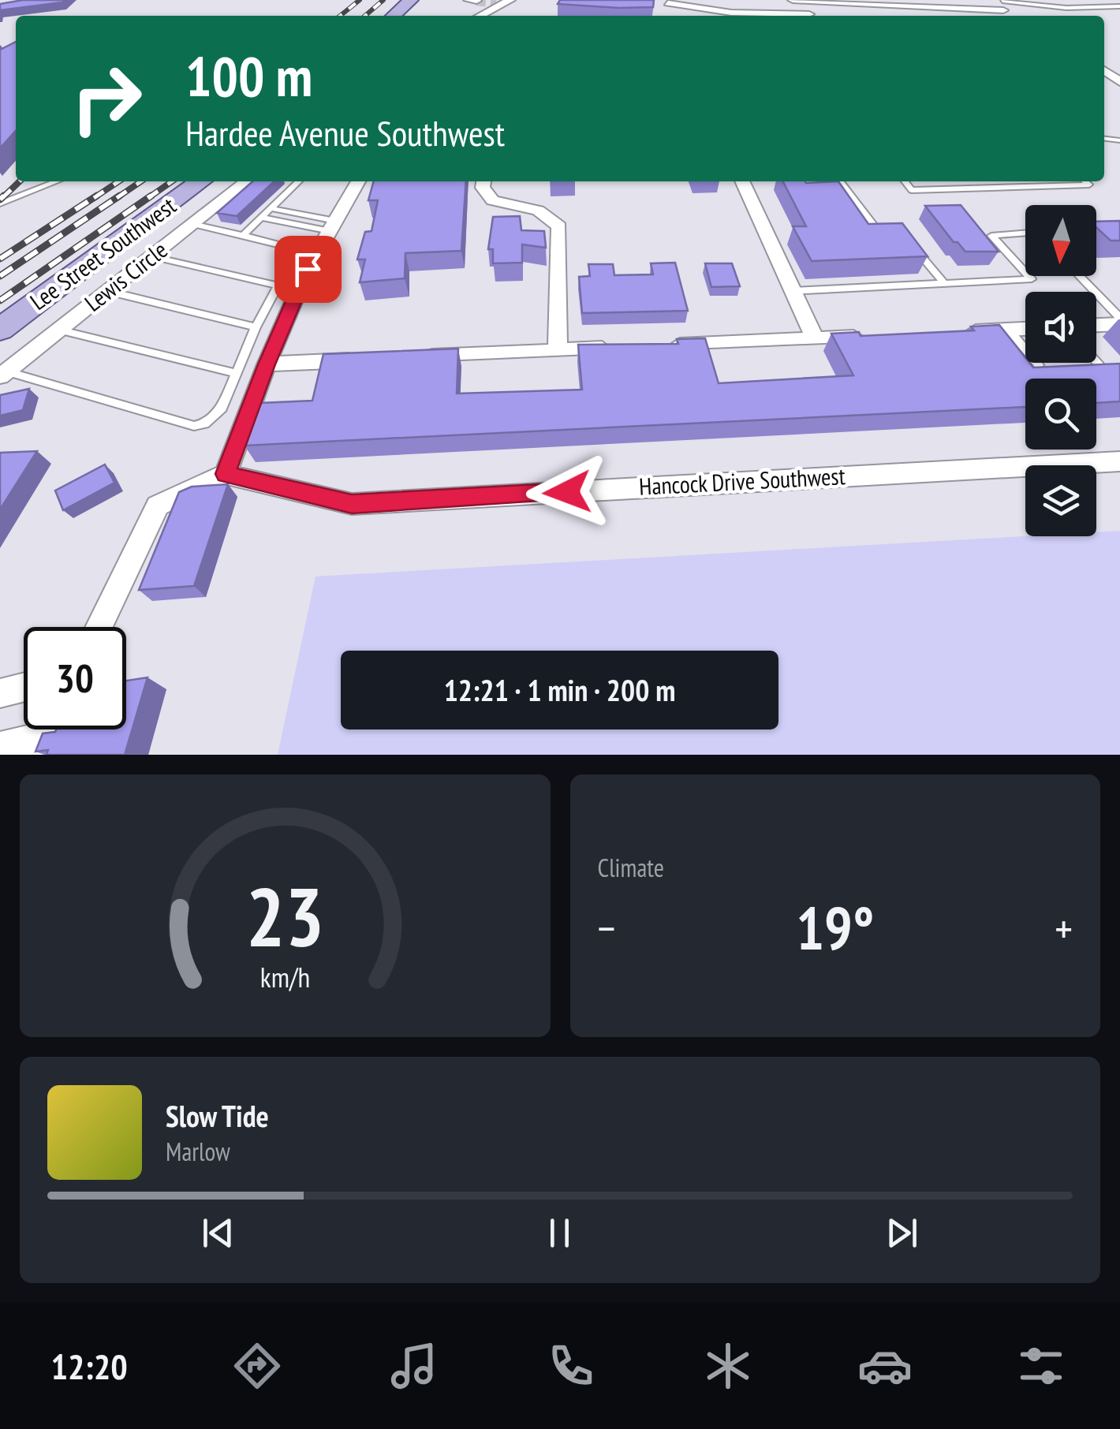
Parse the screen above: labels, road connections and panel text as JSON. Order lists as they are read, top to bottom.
{
  "streets": {
    "main road": ["Lee Street Southwest"],
    "street": ["Lewis Circle", "Hancock Drive Southwest"]
  },
  "north": "bottom",
  "page": {
    "turn": ["100 m", "Hardee Avenue Southwest"],
    "limit": "30",
    "trip": "12:21 · 1 min · 200 m",
    "tile": "Climate",
    "heat": ["−", "19°", "+"],
    "song": ["Slow Tide", "Marlow"],
    "tabs": "12:20",
    "gauge": ["23", "km/h"]
  }
}
